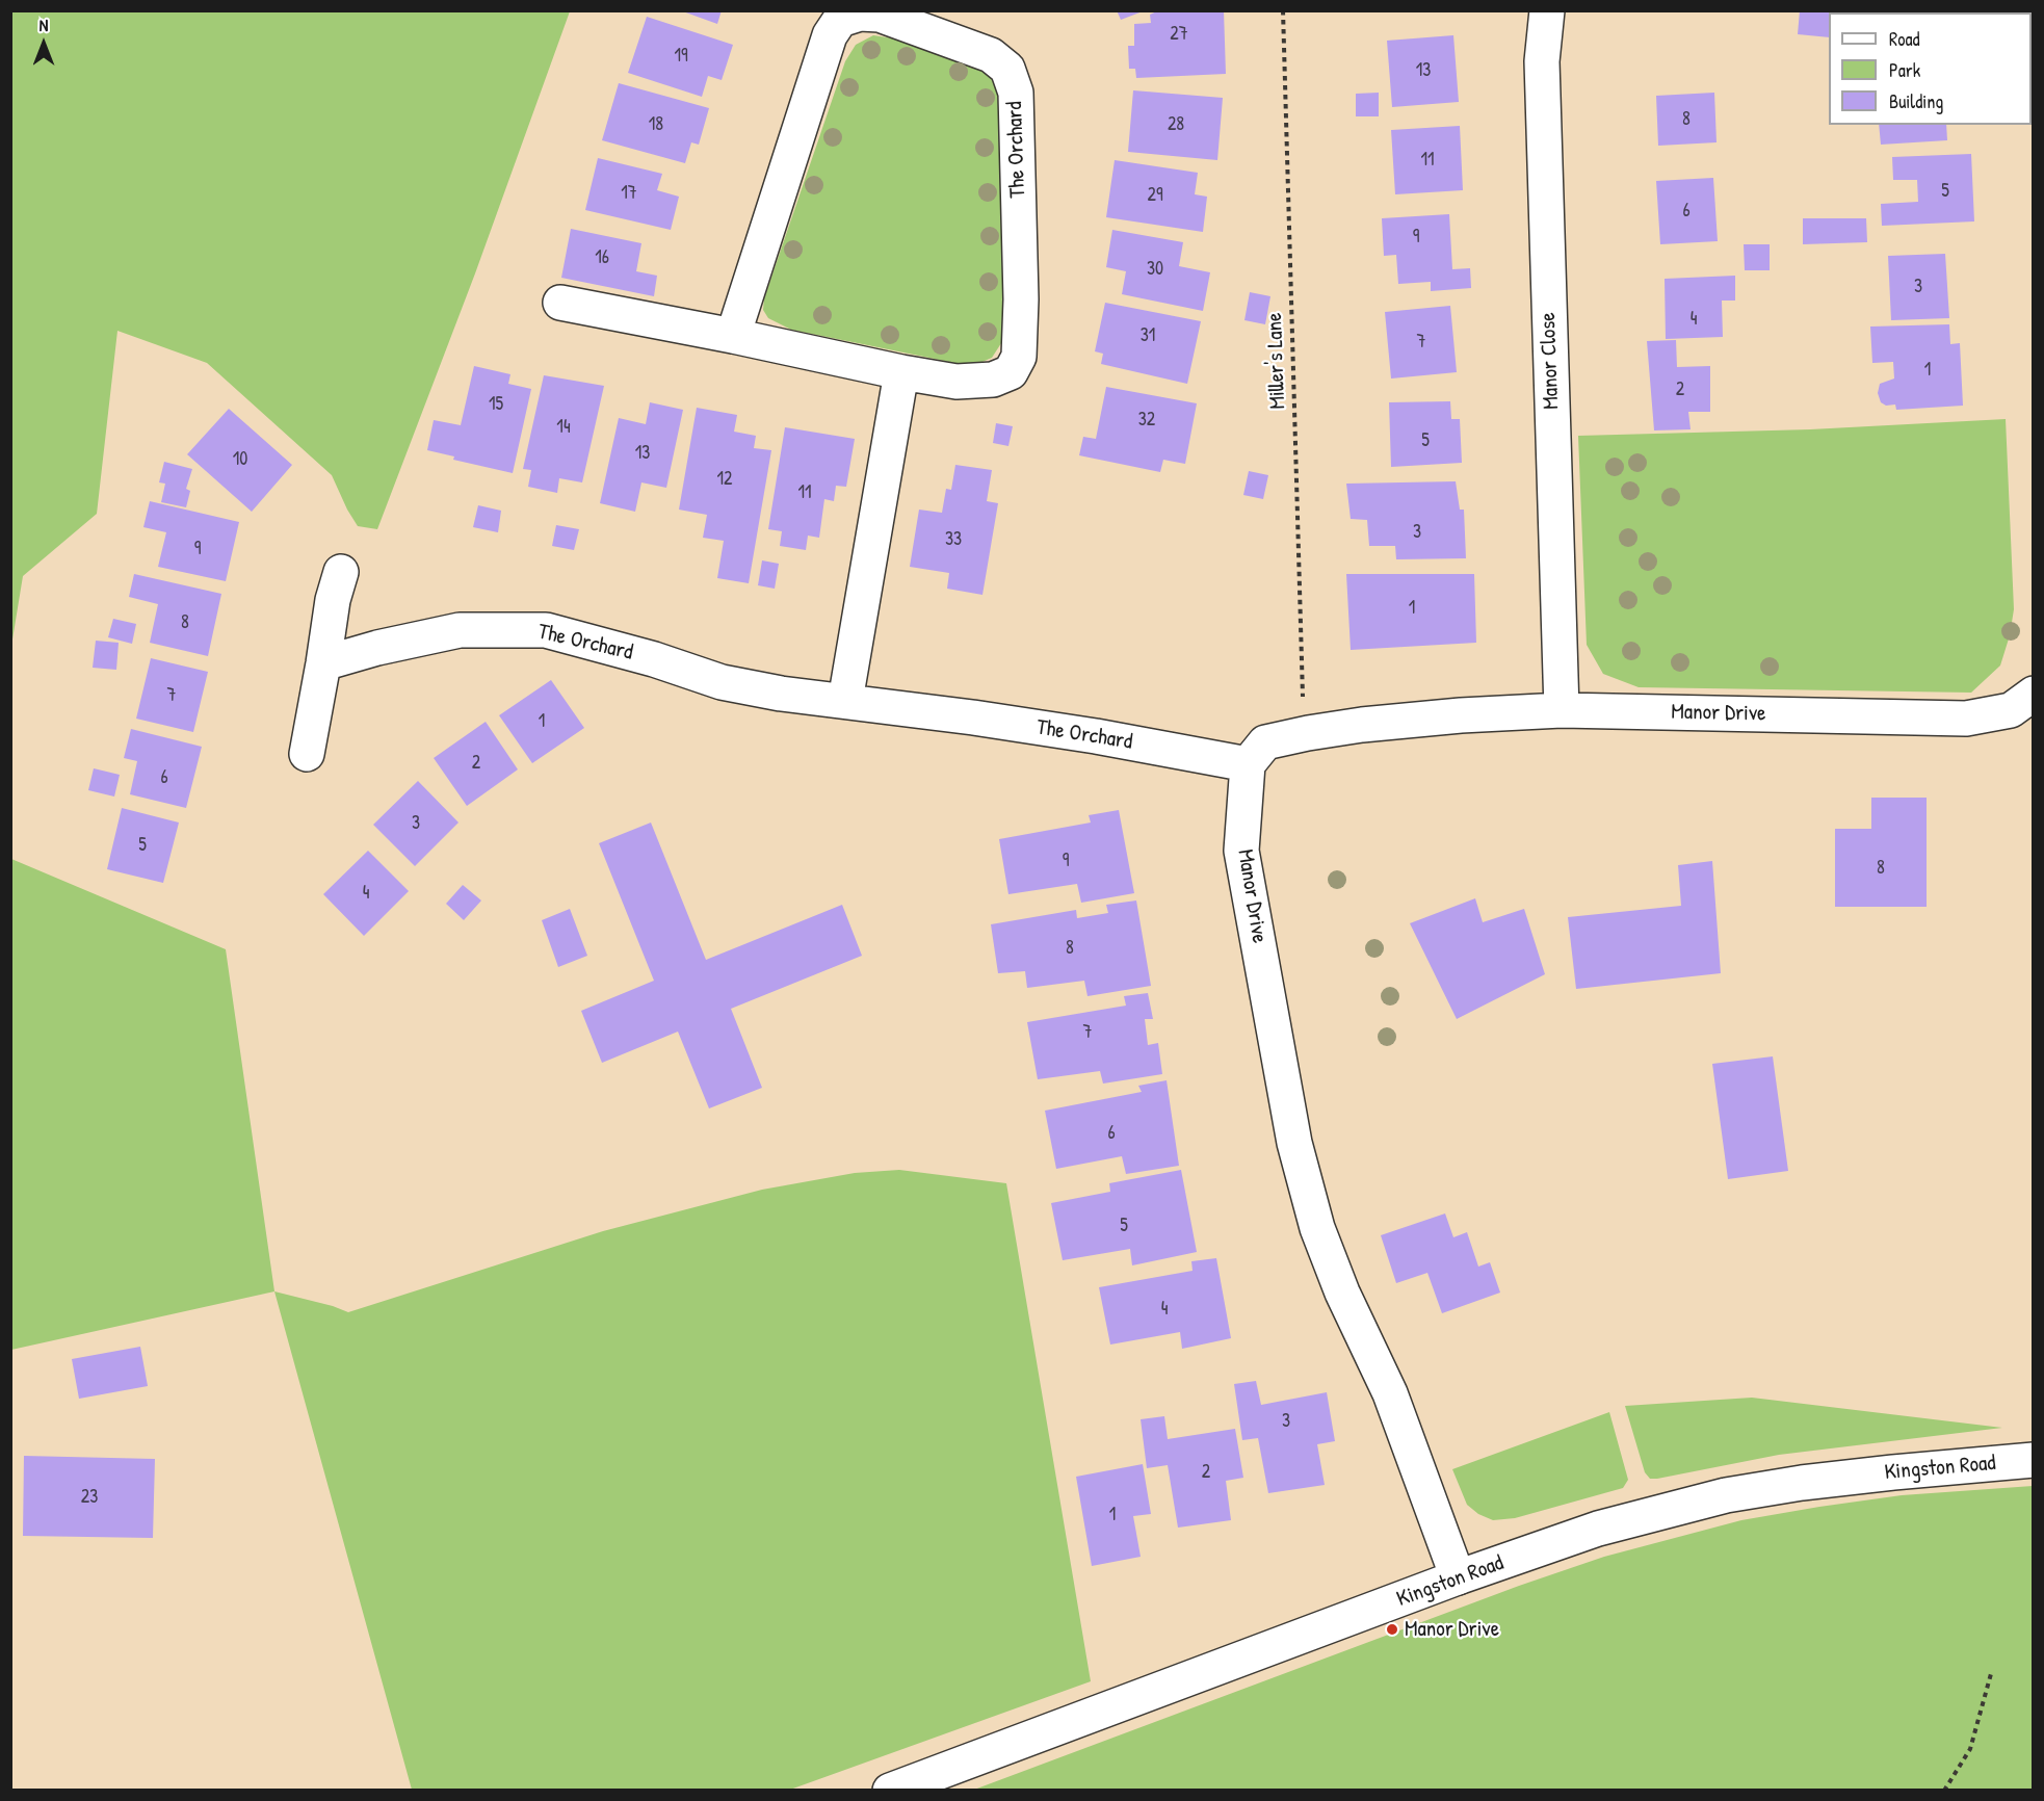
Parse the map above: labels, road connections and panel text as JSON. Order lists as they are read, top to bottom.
{
  "streets": {
    "street": [
      "The Orchard",
      "Manor Close",
      "Manor Drive",
      "Kingston Road"
    ],
    "path": ["Miller's Lane"]
  },
  "crossings": [
    ["The Orchard", "Manor Drive"],
    ["Manor Close", "Manor Drive"],
    ["Manor Drive", "Kingston Road"]
  ],
  "places": ["Manor Drive"],
  "house_numbers": [
    "27",
    "19",
    "13",
    "8",
    "18",
    "28",
    "11",
    "5",
    "17",
    "29",
    "6",
    "9",
    "16",
    "30",
    "3",
    "4",
    "31",
    "7",
    "1",
    "2",
    "15",
    "32",
    "14",
    "5",
    "13",
    "10",
    "12",
    "11",
    "3",
    "33",
    "9",
    "1",
    "8",
    "7",
    "1",
    "2",
    "6",
    "3",
    "5",
    "9",
    "8",
    "4",
    "8",
    "7",
    "6",
    "5",
    "4",
    "3",
    "2",
    "23",
    "1"
  ],
  "legend": ["Road", "Park", "Building"],
  "north": "top"
}
